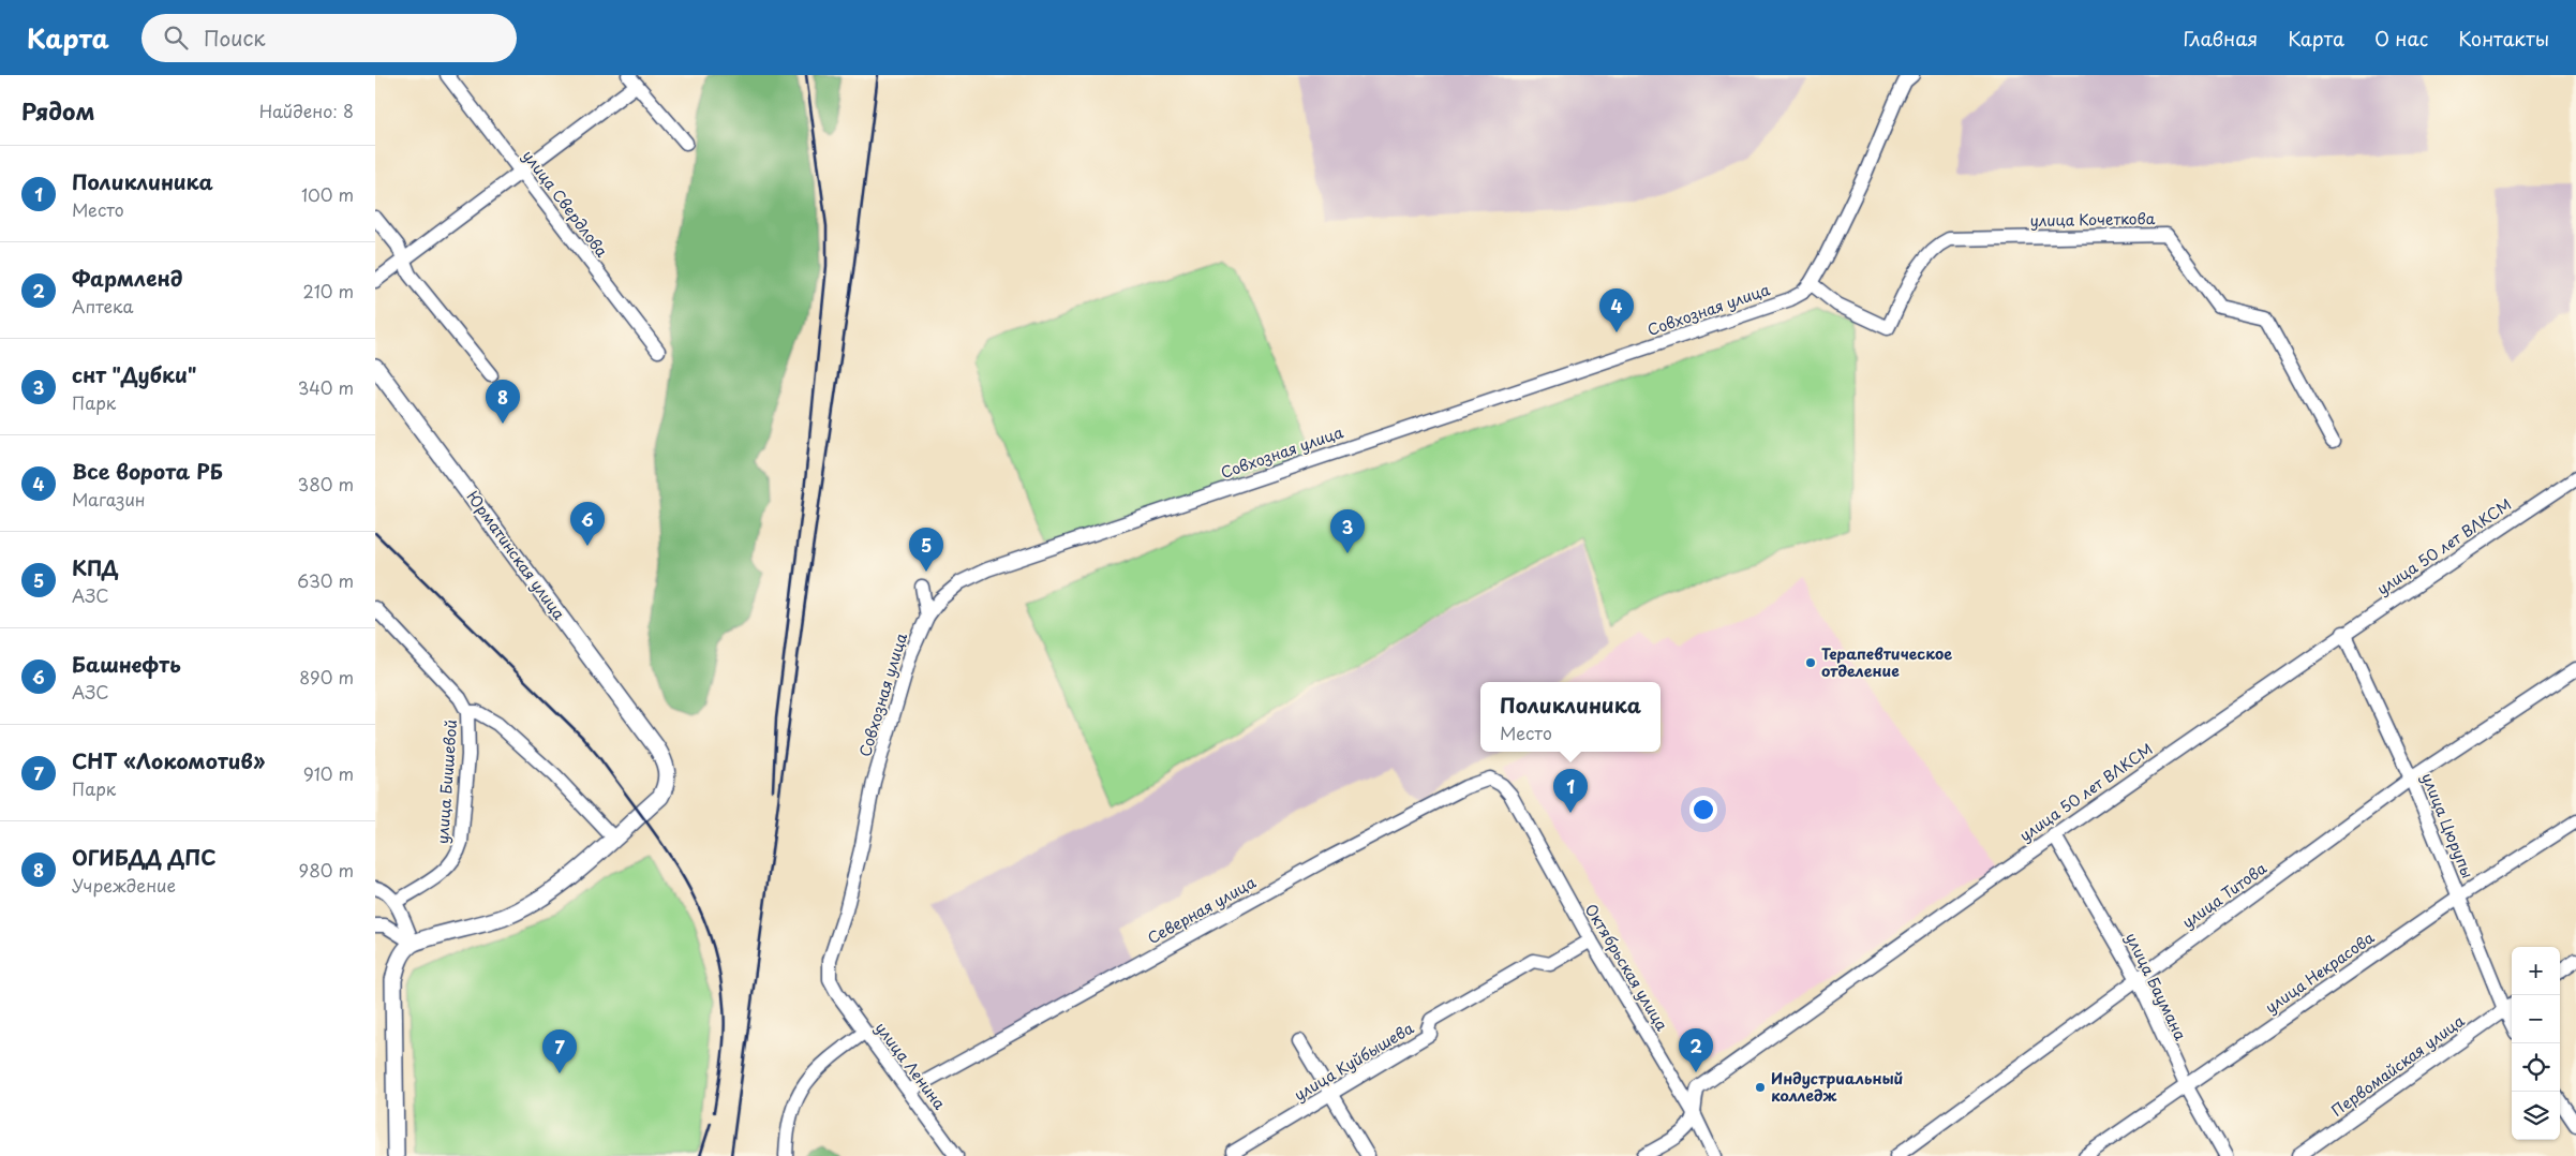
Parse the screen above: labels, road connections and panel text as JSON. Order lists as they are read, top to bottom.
{
  "streets": {
    "main road": ["Юрматинская улица"],
    "street": [
      "улица Свердлова",
      "улица Кочеткова",
      "Совхозная улица",
      "улица 50 лет ВЛКСМ",
      "улица Биишевой",
      "улица Цюрупы",
      "улица Титова",
      "Северная улица",
      "Октябрьская улица",
      "улица Некрасова",
      "улица Баумана",
      "улица Куйбышева",
      "улица Ленина",
      "Первомайская улица"
    ]
  },
  "crossings": [
    ["улица Кочеткова", "Совхозная улица"],
    ["Совхозная улица", "улица Ленина"],
    ["улица 50 лет ВЛКСМ", "улица Цюрупы"],
    ["улица 50 лет ВЛКСМ", "Октябрьская улица"],
    ["улица 50 лет ВЛКСМ", "улица Баумана"],
    ["улица Цюрупы", "улица Титова"],
    ["улица Цюрупы", "улица Некрасова"],
    ["улица Цюрупы", "Первомайская улица"],
    ["улица Титова", "улица Баумана"],
    ["Северная улица", "Октябрьская улица"],
    ["Северная улица", "улица Ленина"],
    ["Октябрьская улица", "улица Куйбышева"],
    ["улица Некрасова", "улица Баумана"]
  ],
  "places": ["Терапевтическое отделение", "Индустриальный колледж"],
  "page": {
    "header": "Карта",
    "search": "Поиск",
    "nav": [
      "Главная",
      "Карта",
      "О нас",
      "Контакты"
    ],
    "heading": ["Рядом", "Найдено: 8"],
    "list": [
      {
        "mark": "1",
        "name": "Поликлиника",
        "note": "Место",
        "value": "100 m"
      },
      {
        "mark": "2",
        "name": "Фармленд",
        "note": "Аптека",
        "value": "210 m"
      },
      {
        "mark": "3",
        "name": "снт \"Дубки\"",
        "note": "Парк",
        "value": "340 m"
      },
      {
        "mark": "4",
        "name": "Все ворота РБ",
        "note": "Магазин",
        "value": "380 m"
      },
      {
        "mark": "5",
        "name": "КПД",
        "note": "АЗС",
        "value": "630 m"
      },
      {
        "mark": "6",
        "name": "Башнефть",
        "note": "АЗС",
        "value": "890 m"
      },
      {
        "mark": "7",
        "name": "СНТ «Локомотив»",
        "note": "Парк",
        "value": "910 m"
      },
      {
        "mark": "8",
        "name": "ОГИБДД ДПС",
        "note": "Учреждение",
        "value": "980 m"
      }
    ],
    "pins": [
      "4",
      "8",
      "6",
      "3",
      "5",
      "1",
      "2",
      "7"
    ],
    "popup": ["Поликлиника", "Место"],
    "map_buttons": ["+", "−"]
  }
}
